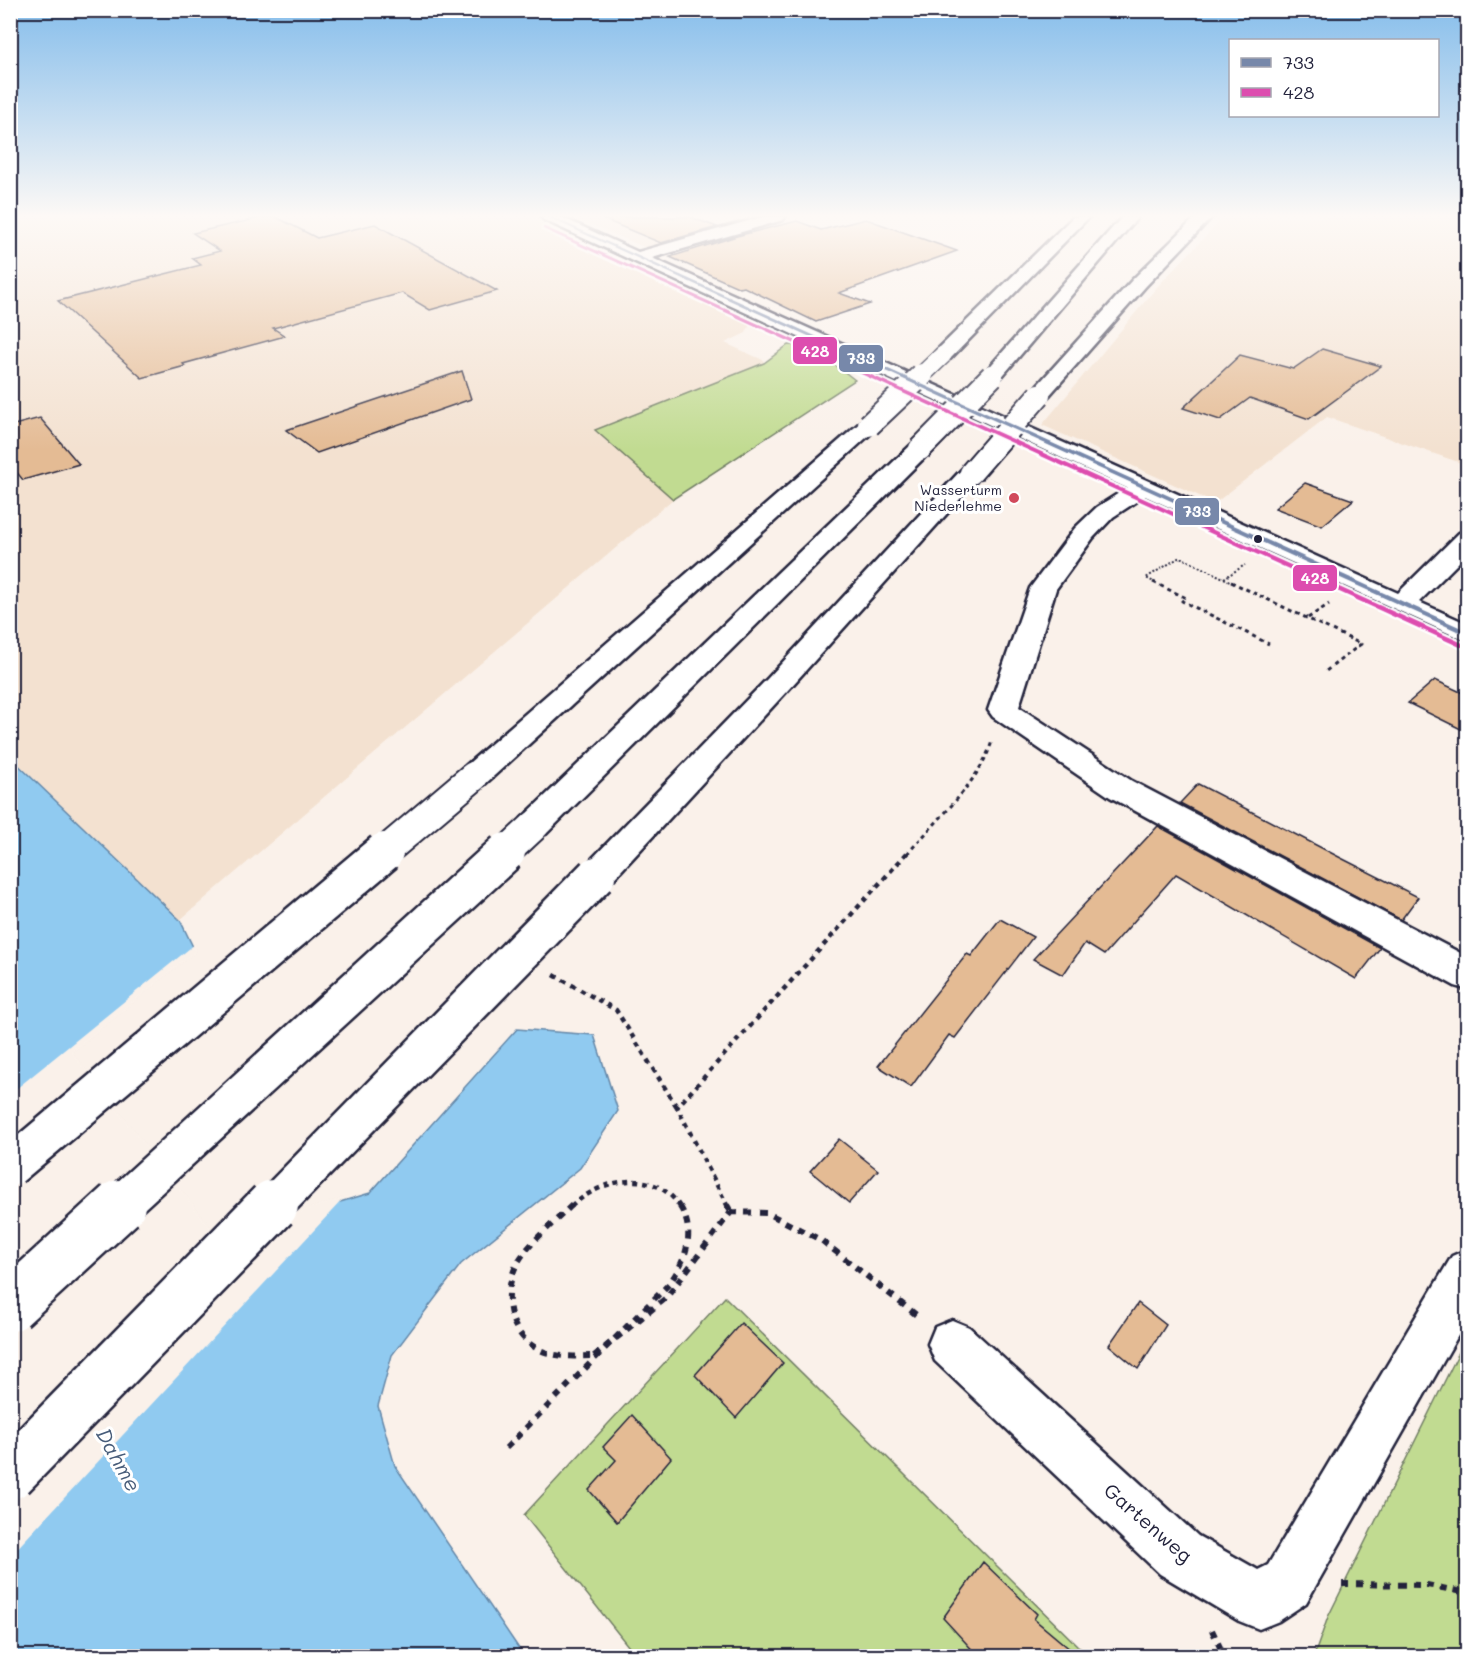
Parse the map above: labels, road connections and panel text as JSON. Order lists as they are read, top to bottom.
{
  "streets": {
    "main road": ["Gartenweg"]
  },
  "water": ["Dahme"],
  "places": ["Wasserturm Niederlehme"],
  "lines": ["transit line 733", "transit line 428"],
  "legend": ["733", "428"]
}
